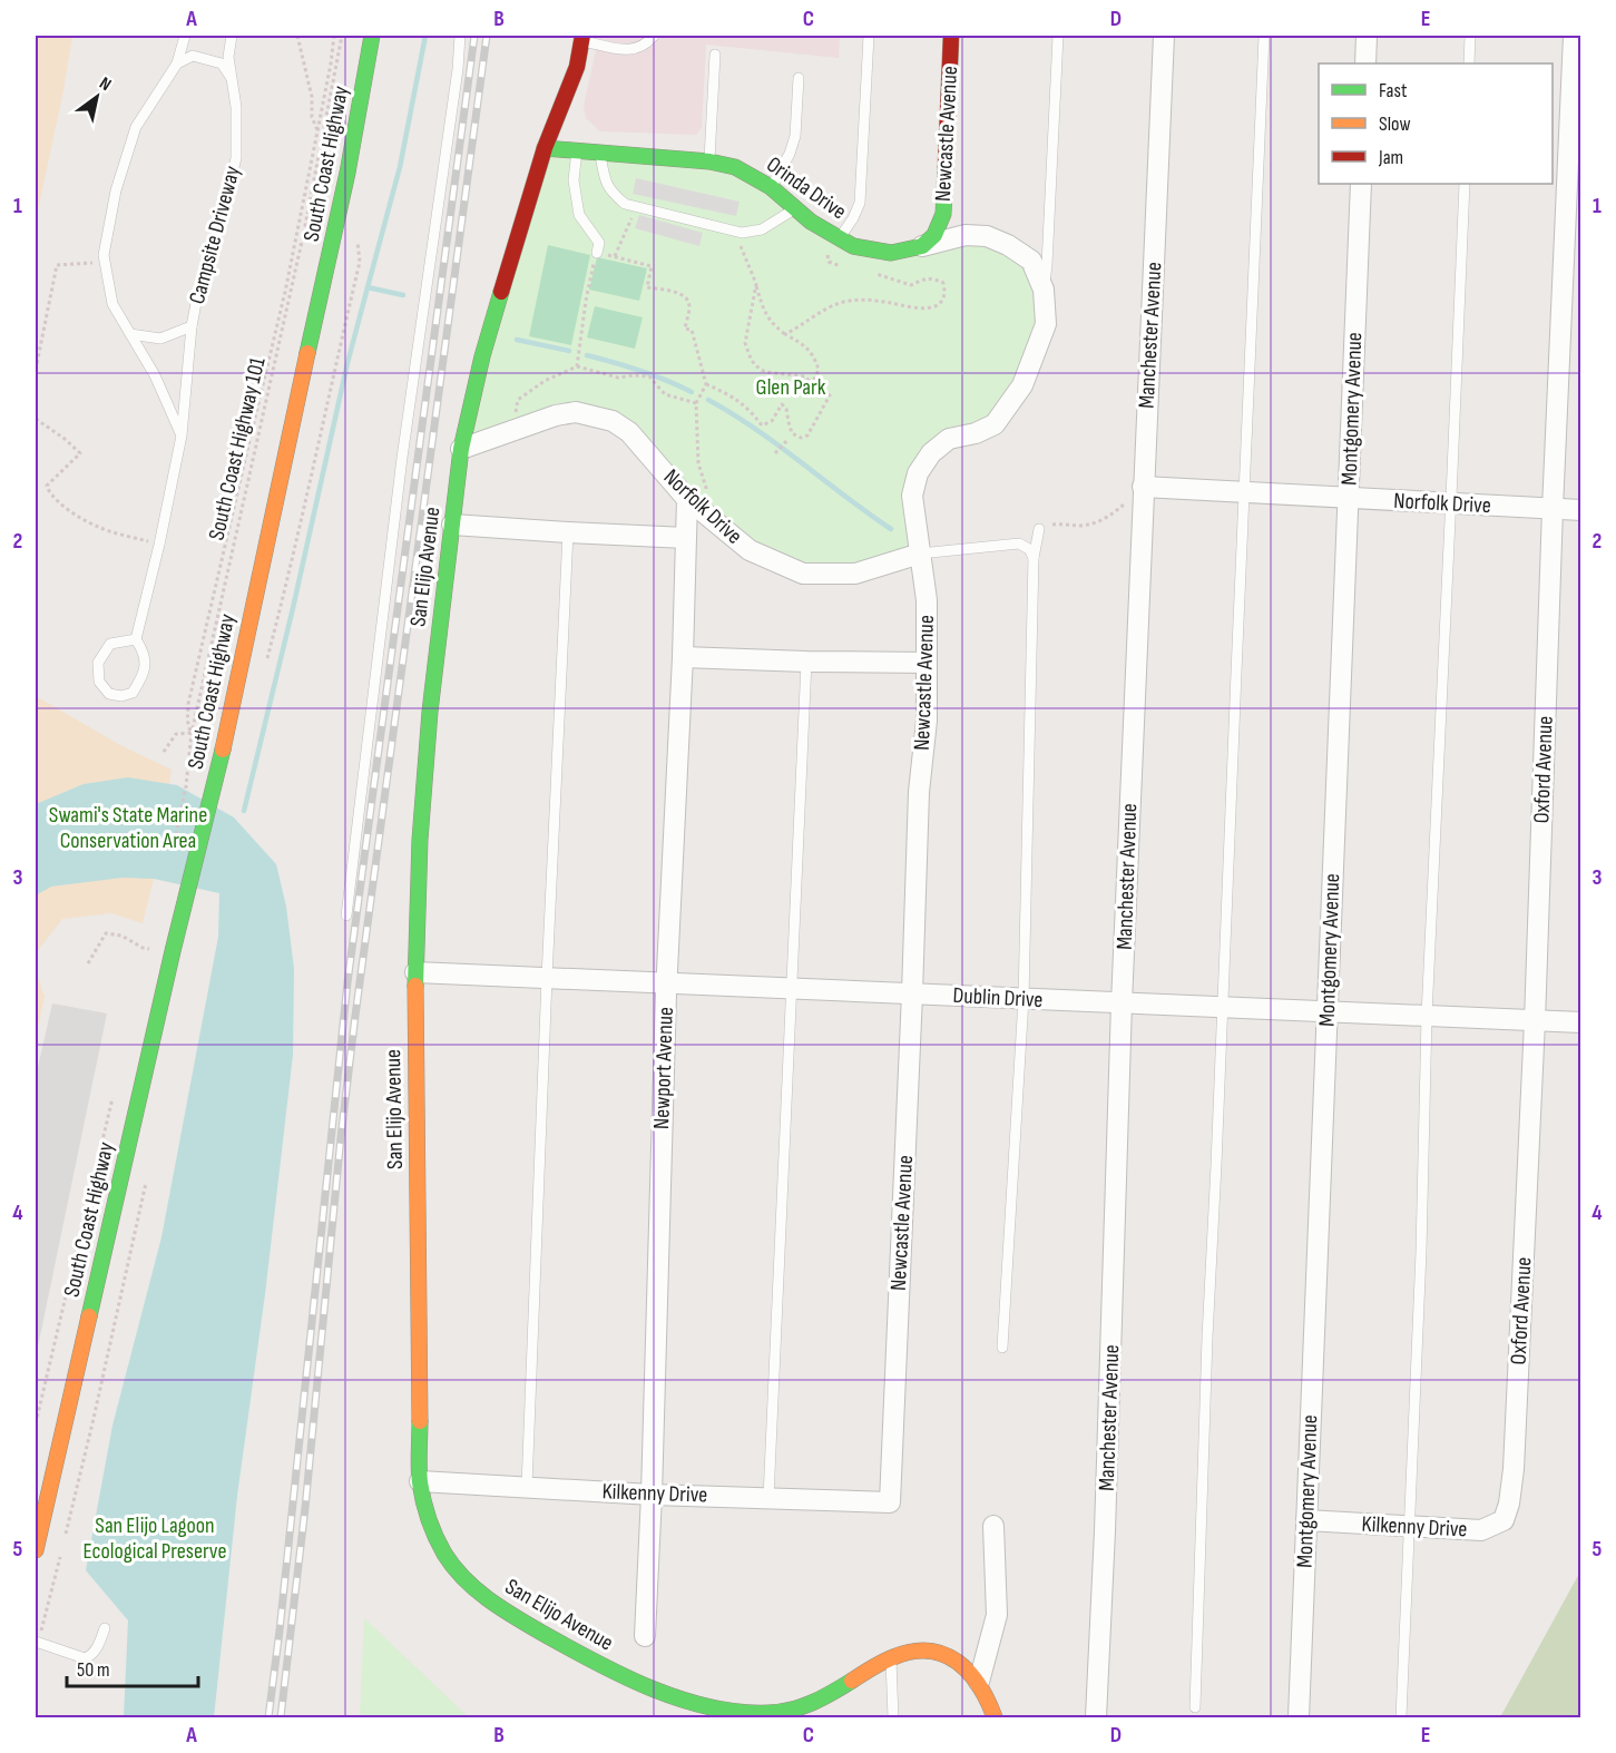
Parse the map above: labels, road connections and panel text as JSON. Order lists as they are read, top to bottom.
{
  "streets": {
    "main road": [
      "Newcastle Avenue",
      "South Coast Highway",
      "Orinda Drive",
      "San Elijo Avenue"
    ],
    "street": [
      "Manchester Avenue",
      "Montgomery Avenue",
      "Norfolk Drive",
      "Oxford Avenue",
      "Dublin Drive",
      "Newport Avenue",
      "Kilkenny Drive"
    ],
    "lane": ["Campsite Driveway"],
    "path": ["South Coast Highway 101"]
  },
  "crossings": [
    ["Newcastle Avenue", "Orinda Drive"],
    ["Newcastle Avenue", "Norfolk Drive"],
    ["Newcastle Avenue", "Dublin Drive"],
    ["Newcastle Avenue", "Kilkenny Drive"],
    ["Orinda Drive", "San Elijo Avenue"],
    ["Manchester Avenue", "Norfolk Drive"],
    ["Manchester Avenue", "Dublin Drive"],
    ["Montgomery Avenue", "Norfolk Drive"],
    ["Montgomery Avenue", "Dublin Drive"],
    ["Montgomery Avenue", "Kilkenny Drive"],
    ["Norfolk Drive", "San Elijo Avenue"],
    ["Norfolk Drive", "Oxford Avenue"],
    ["Norfolk Drive", "Newport Avenue"],
    ["San Elijo Avenue", "Dublin Drive"],
    ["San Elijo Avenue", "Kilkenny Drive"],
    ["Oxford Avenue", "Dublin Drive"],
    ["Oxford Avenue", "Kilkenny Drive"],
    ["Dublin Drive", "Newport Avenue"],
    ["Newport Avenue", "Kilkenny Drive"]
  ],
  "parks": ["Glen Park", "Swami's State Marine Conservation Area", "San Elijo Lagoon Ecological Preserve"],
  "legend": ["Fast", "Slow", "Jam"],
  "scale_bar": "50 m",
  "north": "top right",
  "grid": {
    "columns": [
      "A",
      "B",
      "C",
      "D",
      "E"
    ],
    "rows": [
      "1",
      "2",
      "3",
      "4",
      "5"
    ]
  }
}
